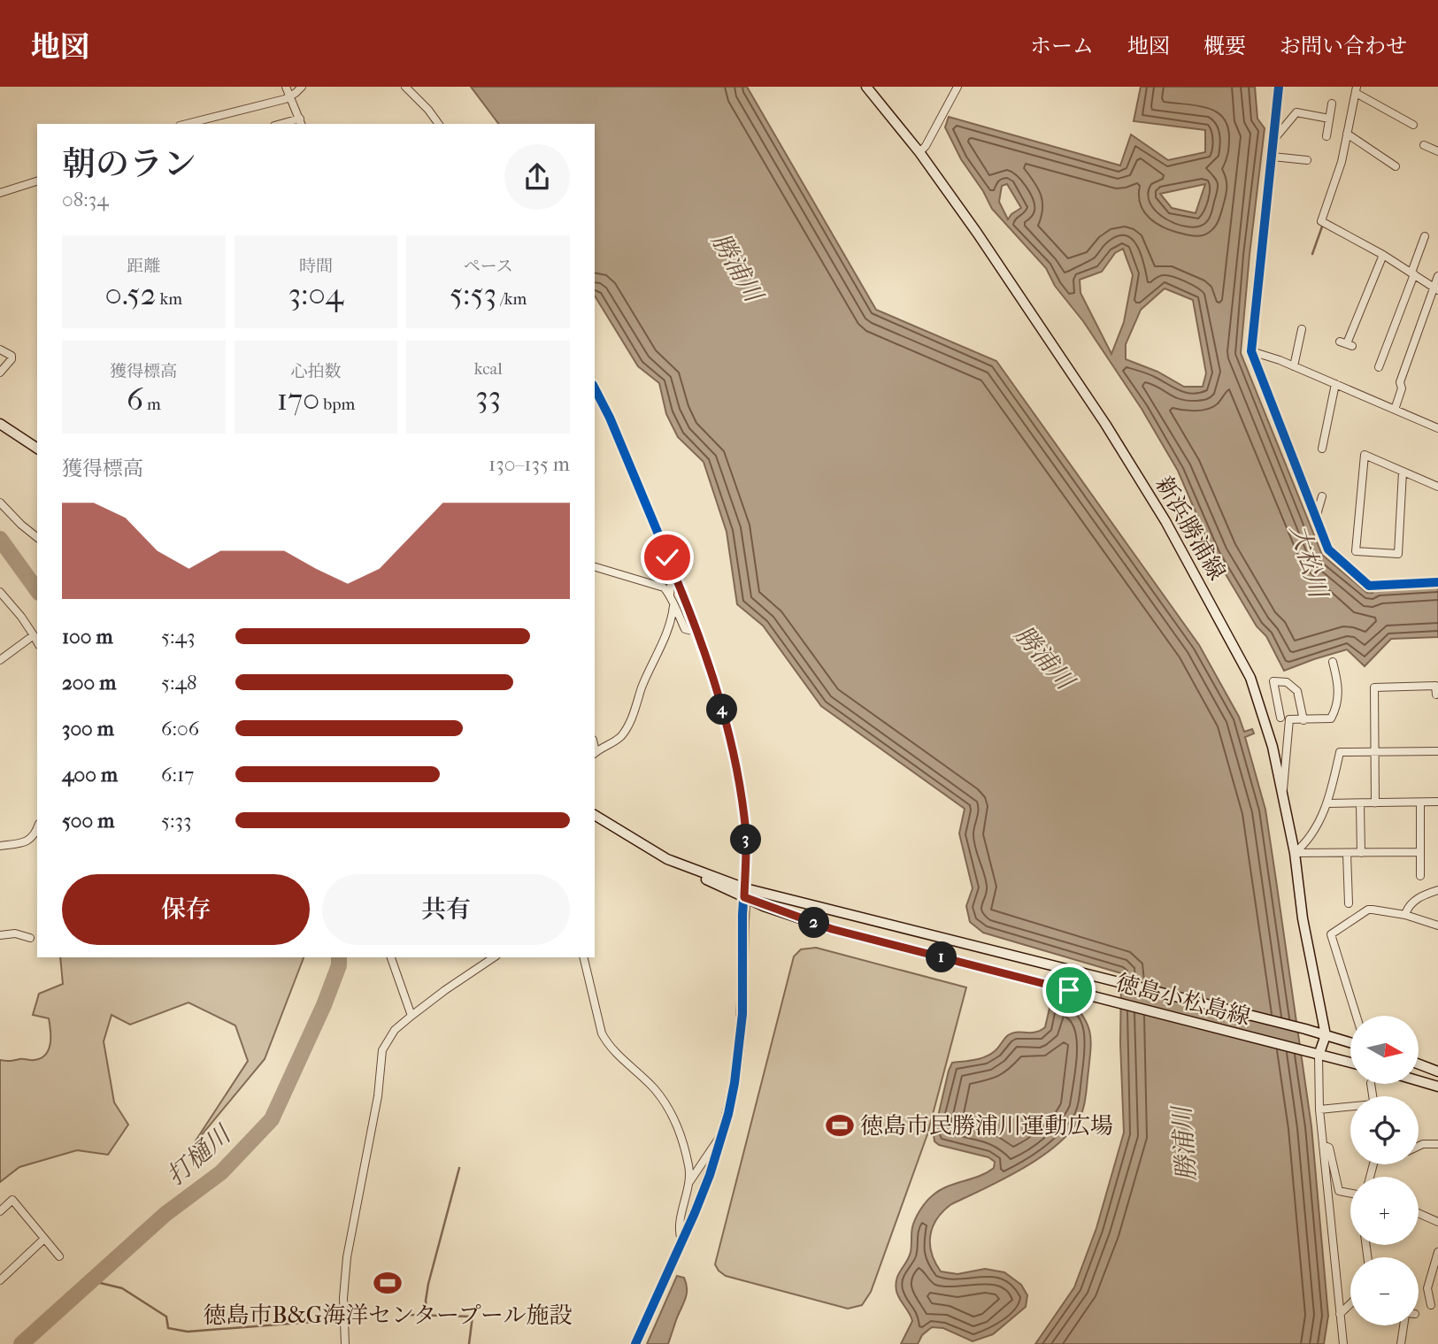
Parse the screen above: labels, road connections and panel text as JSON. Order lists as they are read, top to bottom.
{
  "streets": {
    "main road": ["新浜勝浦線", "徳島小松島線"]
  },
  "crossings": [
    ["新浜勝浦線", "徳島小松島線"]
  ],
  "water": ["勝浦川", "大松川", "打樋川"],
  "places": {
    "sports": ["徳島市民勝浦川運動広場", "徳島市B&G海洋センタープール施設"]
  },
  "north": "right",
  "page": {
    "header": "地図",
    "nav": [
      "ホーム",
      "地図",
      "概要",
      "お問い合わせ"
    ],
    "heading": ["朝のラン", "08:34"],
    "stats": [
      ["距離", "0.52 km"],
      ["時間", "3:04"],
      ["ペース", "5:53 /km"],
      ["獲得標高", "6 m"],
      ["心拍数", "170 bpm"],
      ["kcal", "33"]
    ],
    "chart": ["獲得標高", "130–135 m"],
    "list": [
      {
        "name": "100 m",
        "note": "5:43"
      },
      {
        "name": "200 m",
        "note": "5:48"
      },
      {
        "name": "300 m",
        "note": "6:06"
      },
      {
        "name": "400 m",
        "note": "6:17"
      },
      {
        "name": "500 m",
        "note": "5:33"
      }
    ],
    "pins": [
      "4",
      "3",
      "2",
      "1"
    ],
    "buttons": ["保存", "共有"],
    "map_buttons": ["+", "−"]
  }
}
